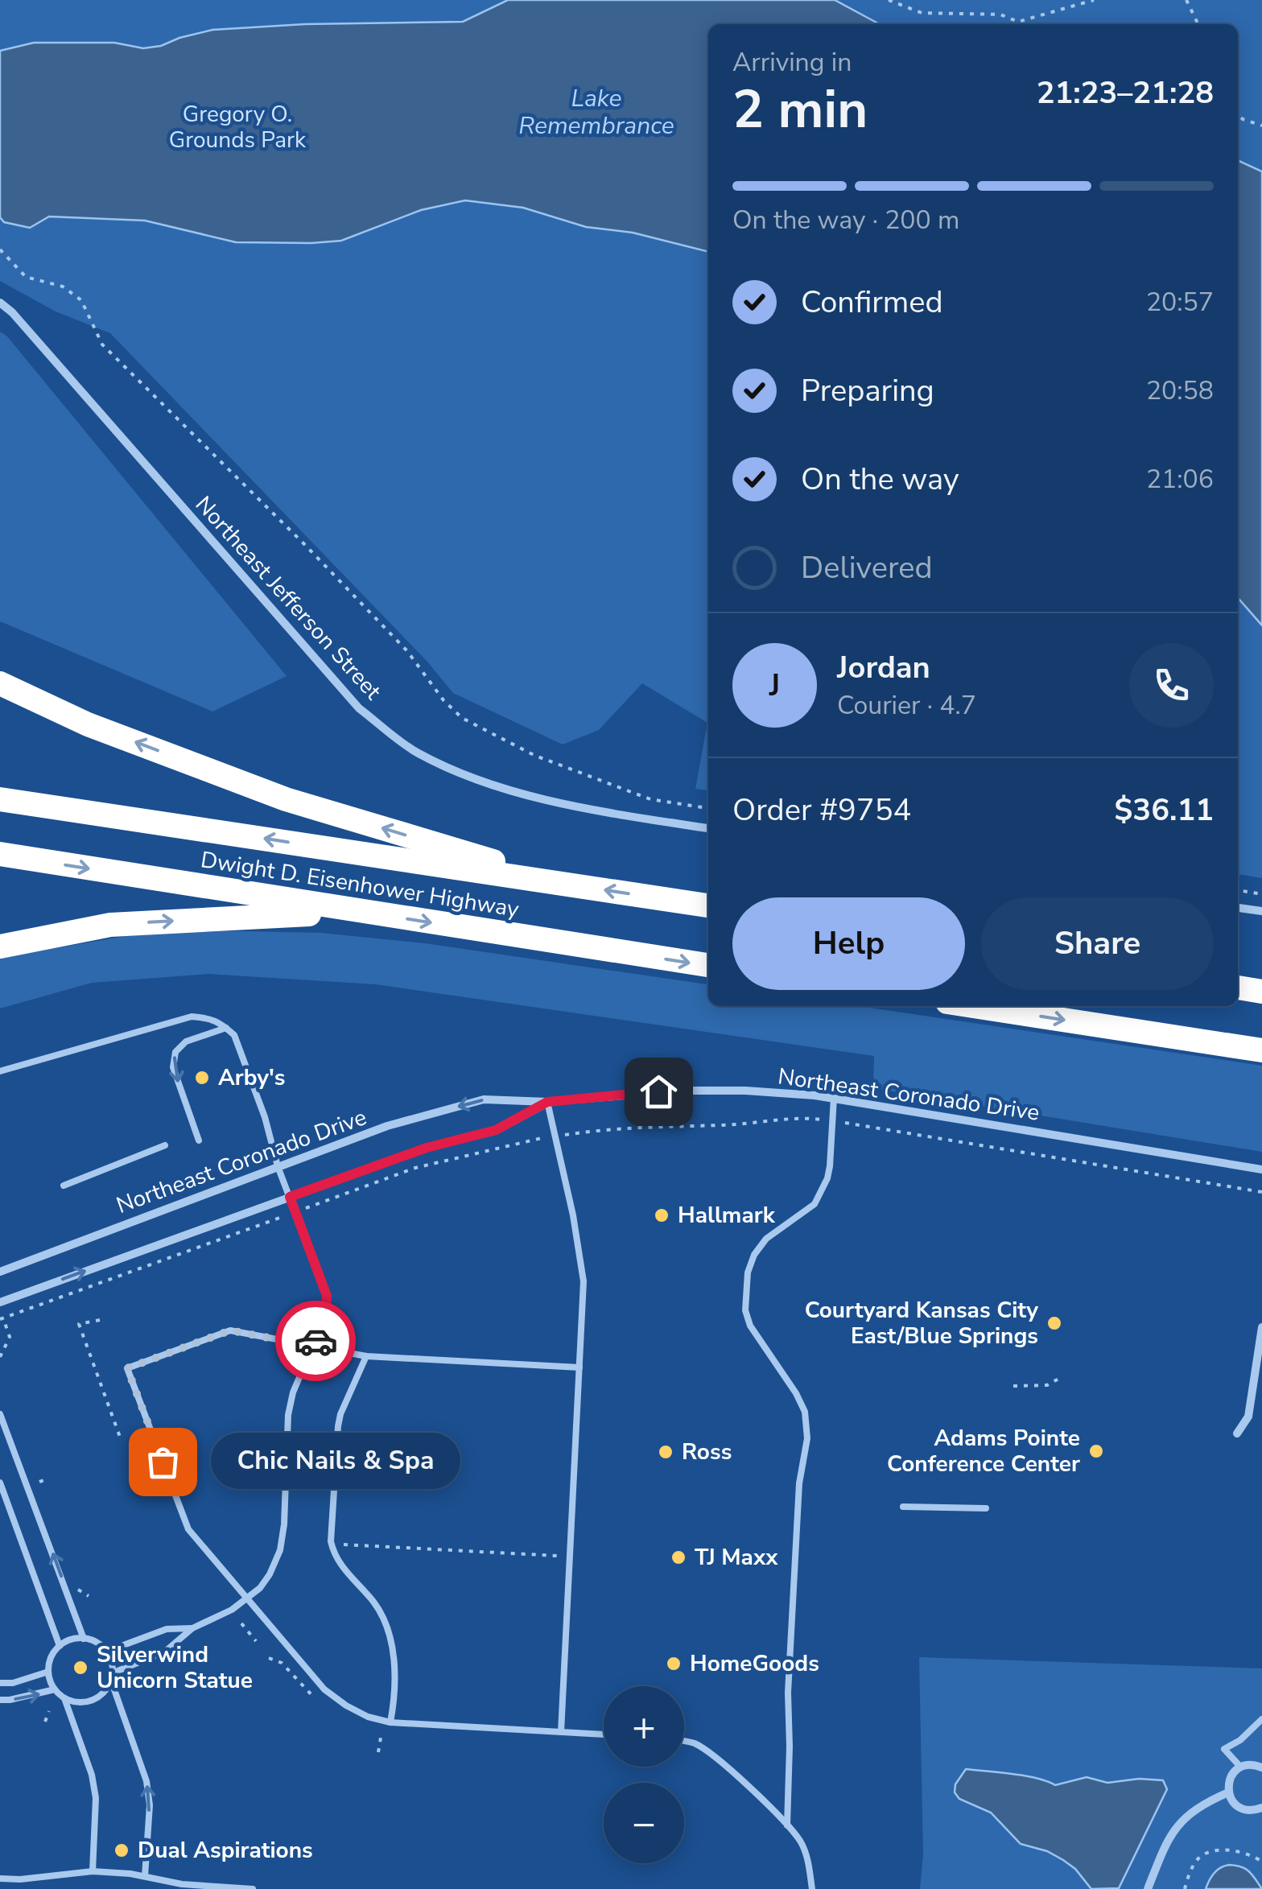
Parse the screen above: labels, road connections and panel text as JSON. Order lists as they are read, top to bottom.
{
  "streets": {
    "highway": ["Dwight D. Eisenhower Highway"],
    "street": ["Northeast Jefferson Street", "Northeast Coronado Drive"]
  },
  "water": ["Lake Remembrance"],
  "parks": ["Gregory O. Grounds Park"],
  "places": [
    "Arby's",
    "Hallmark",
    "Courtyard Kansas City East/Blue Springs",
    "Adams Pointe Conference Center",
    "Ross",
    "Chic Nails & Spa",
    "TJ Maxx",
    "HomeGoods",
    "Silverwind Unicorn Statue",
    "Dual Aspirations"
  ],
  "page": {
    "heading": ["2 min", "Arriving in", "21:23–21:28"],
    "panel": [
      "Jordan",
      "Courier · 4.7",
      "Order #9754",
      "$36.11"
    ],
    "bar": "On the way · 200 m",
    "list": [
      ["Confirmed", "20:57"],
      ["Preparing", "20:58"],
      ["On the way", "21:06"],
      "Delivered"
    ],
    "round": "J",
    "buttons": ["Help", "Share"],
    "bubble": "Chic Nails & Spa",
    "map_buttons": ["+", "−"]
  }
}
